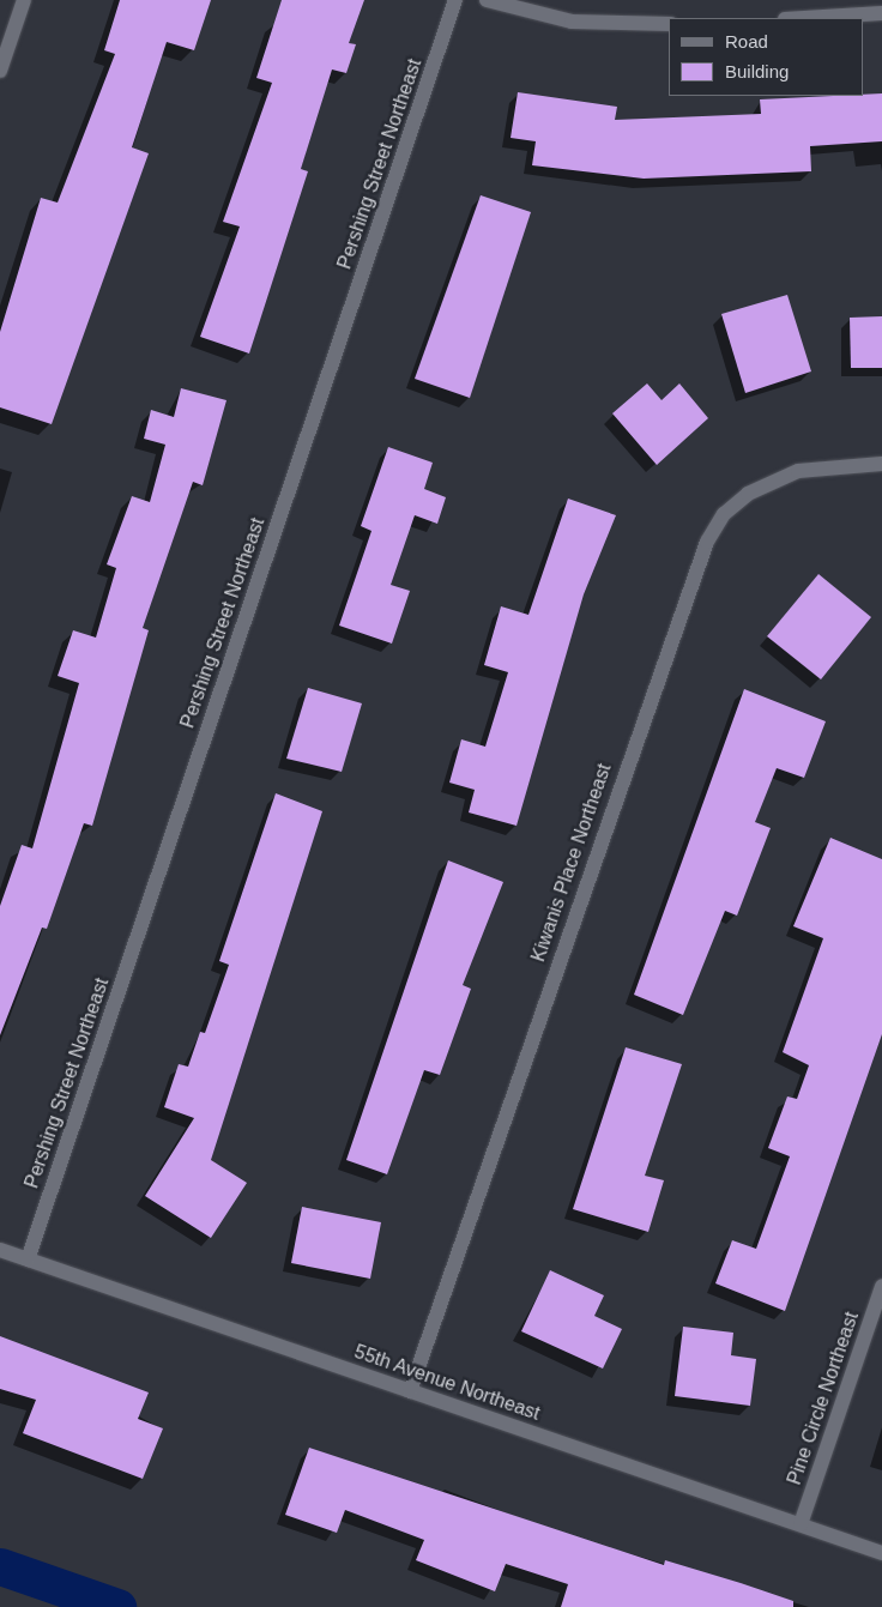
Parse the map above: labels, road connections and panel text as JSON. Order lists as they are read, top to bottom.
{
  "streets": {
    "street": [
      "Pershing Street Northeast",
      "Kiwanis Place Northeast",
      "55th Avenue Northeast",
      "Pine Circle Northeast"
    ]
  },
  "crossings": [
    ["Pershing Street Northeast", "55th Avenue Northeast"],
    ["Kiwanis Place Northeast", "55th Avenue Northeast"],
    ["55th Avenue Northeast", "Pine Circle Northeast"]
  ],
  "legend": ["Road", "Building"]
}
